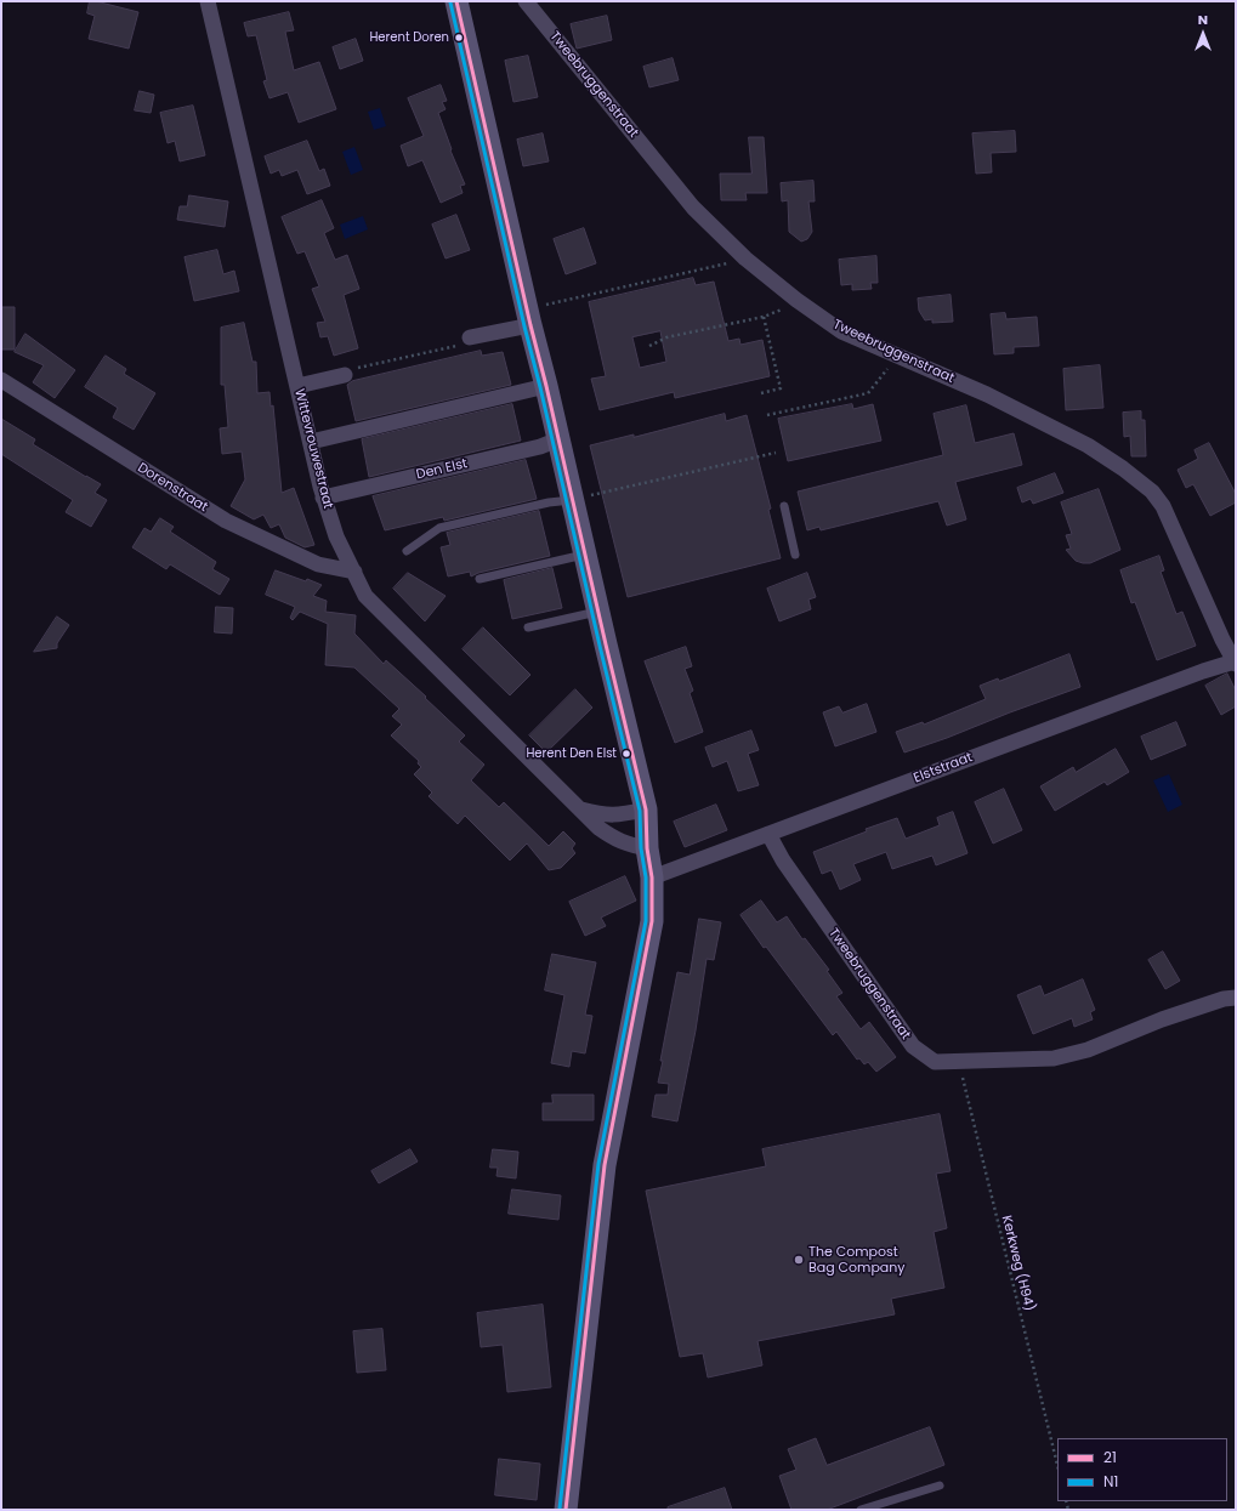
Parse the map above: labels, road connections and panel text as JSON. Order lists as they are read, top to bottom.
{
  "streets": {
    "street": [
      "Tweebruggenstraat",
      "Wittevrouwestraat",
      "Den Elst",
      "Dorenstraat",
      "Elststraat"
    ],
    "path": ["Kerkweg (H94)"]
  },
  "crossings": [
    ["Tweebruggenstraat", "Elststraat"],
    ["Tweebruggenstraat", "Kerkweg (H94)"],
    ["Wittevrouwestraat", "Den Elst"],
    ["Wittevrouwestraat", "Dorenstraat"]
  ],
  "places": ["Herent Doren", "Herent Den Elst", "The Compost Bag Company"],
  "lines": ["transit line 21", "transit line N1"],
  "legend": ["21", "N1"],
  "north": "top"
}
